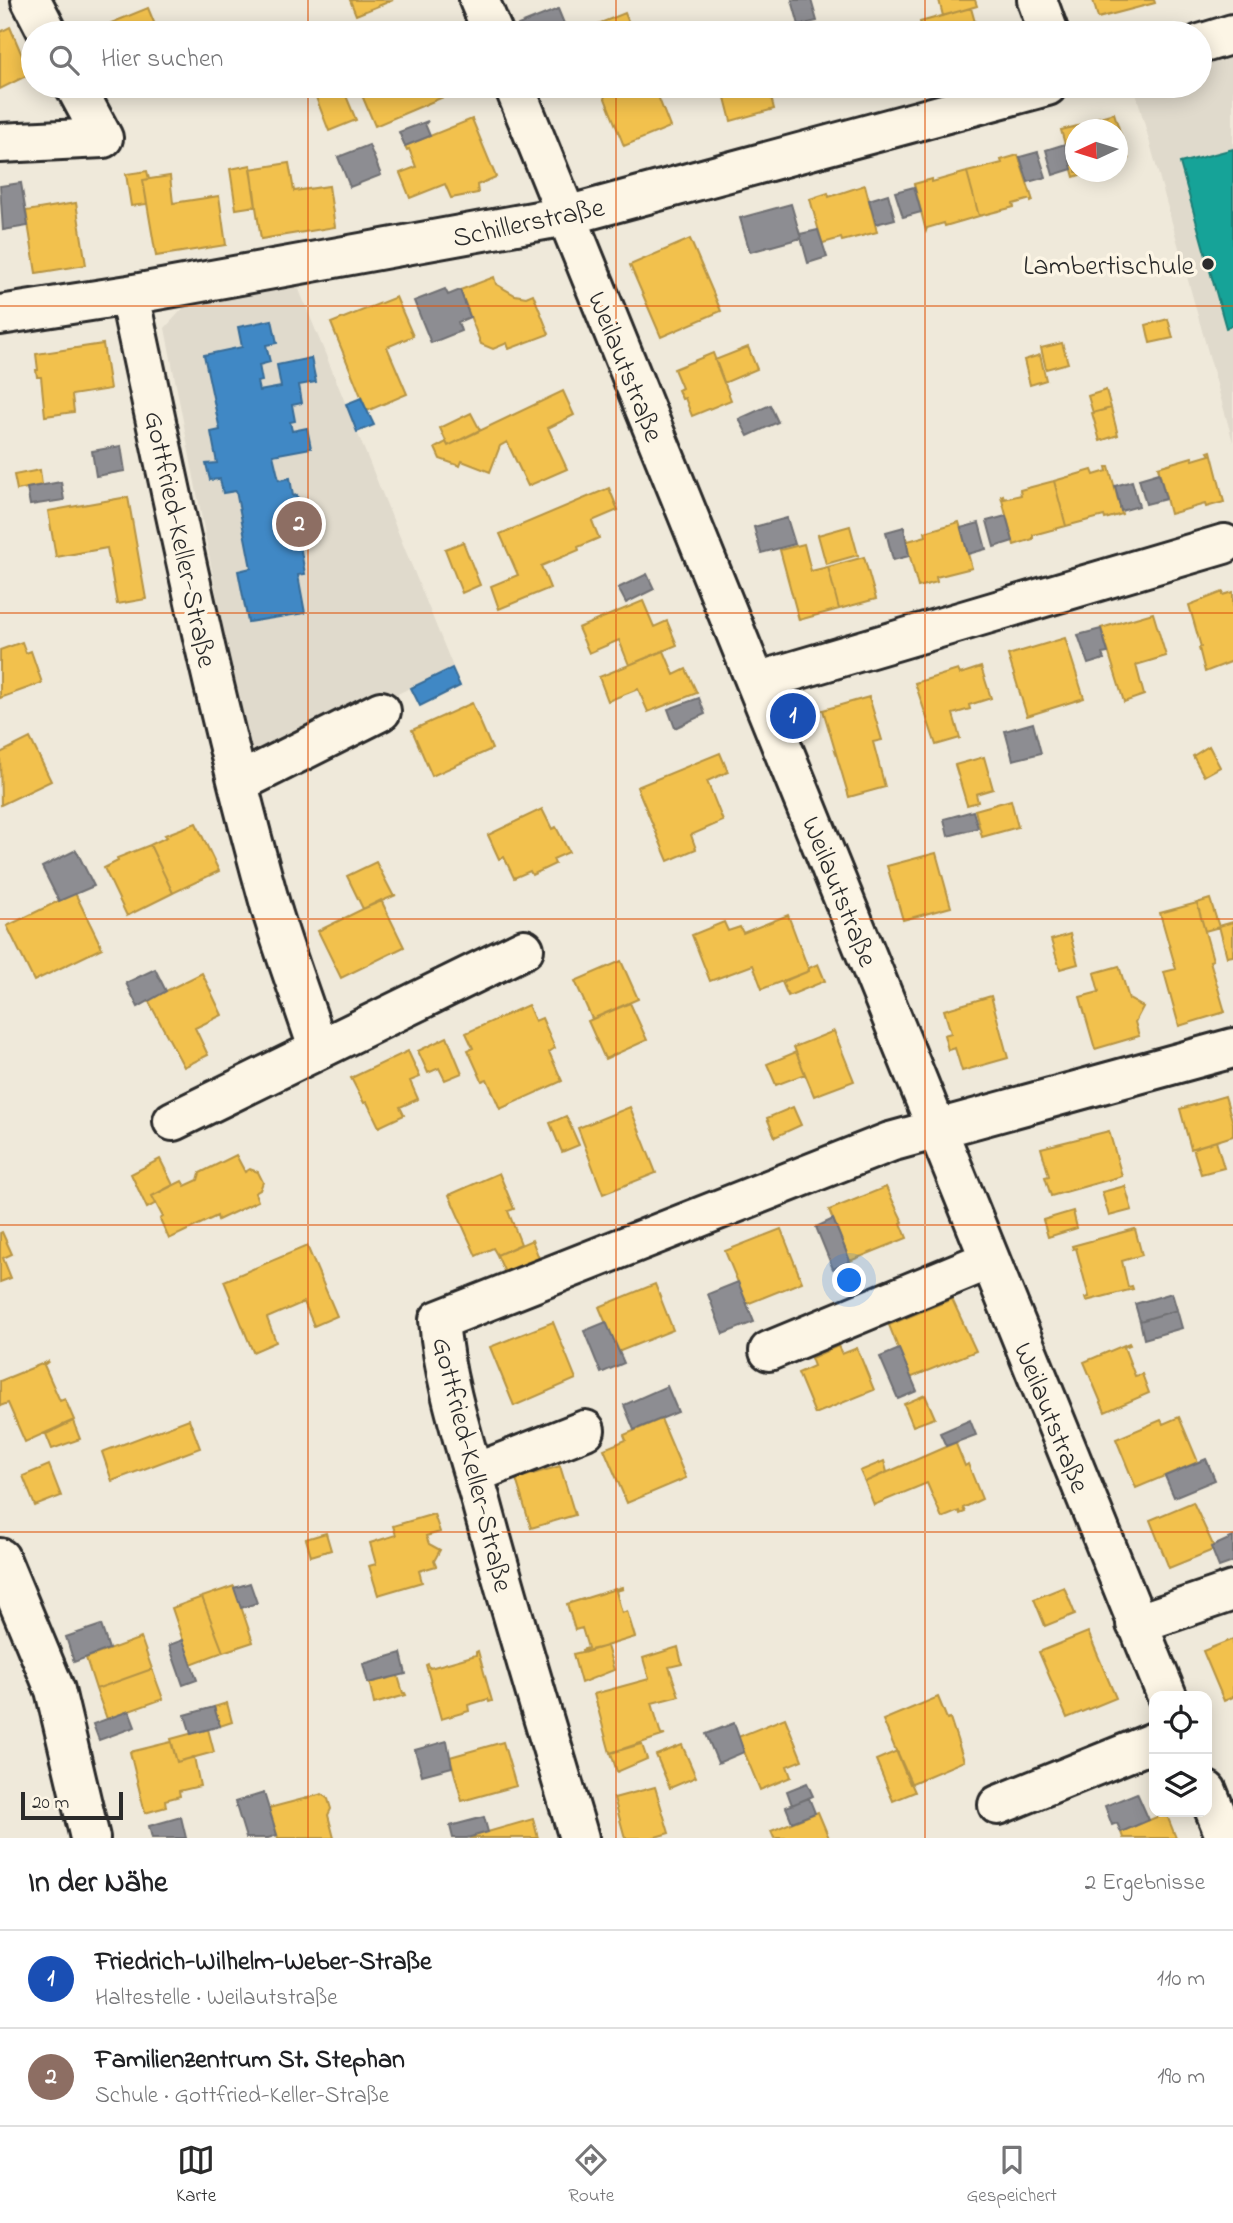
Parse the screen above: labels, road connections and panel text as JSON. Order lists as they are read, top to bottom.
{
  "streets": {
    "street": ["Schillerstraße", "Weilautstraße", "Gottfried-Keller-Straße"]
  },
  "crossings": [
    ["Schillerstraße", "Weilautstraße"],
    ["Schillerstraße", "Gottfried-Keller-Straße"],
    ["Weilautstraße", "Gottfried-Keller-Straße"]
  ],
  "places": ["Lambertischule"],
  "scale_bar": "20 m",
  "north": "left",
  "page": {
    "search": "Hier suchen",
    "pins": ["2", "1"],
    "scale": "20 m",
    "heading": ["In der Nähe", "2 Ergebnisse"],
    "list": [
      {
        "mark": "1",
        "name": "Friedrich-Wilhelm-Weber-Straße",
        "note": "Haltestelle · Weilautstraße",
        "value": "110 m"
      },
      {
        "mark": "2",
        "name": "Familienzentrum St. Stephan",
        "note": "Schule · Gottfried-Keller-Straße",
        "value": "190 m"
      }
    ],
    "nav": ["Karte", "Route", "Gespeichert"]
  }
}
